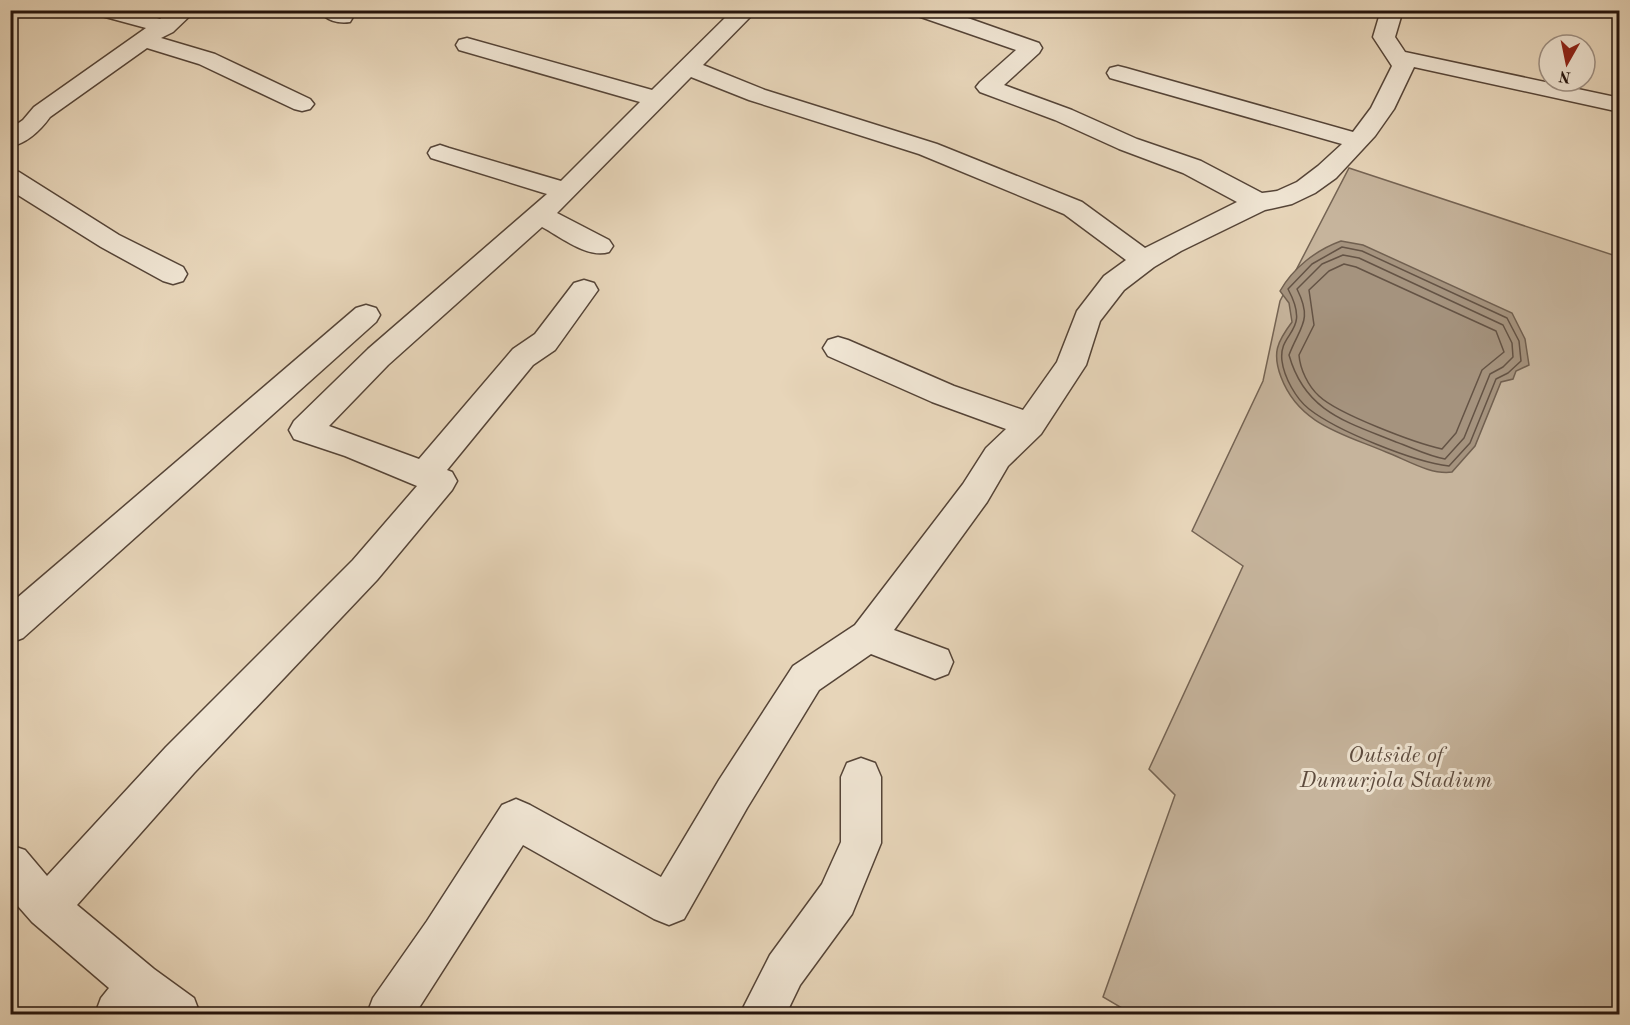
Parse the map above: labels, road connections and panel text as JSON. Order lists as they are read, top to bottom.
{
  "parks": ["Outside of Dumurjola Stadium"],
  "north": "bottom"
}
